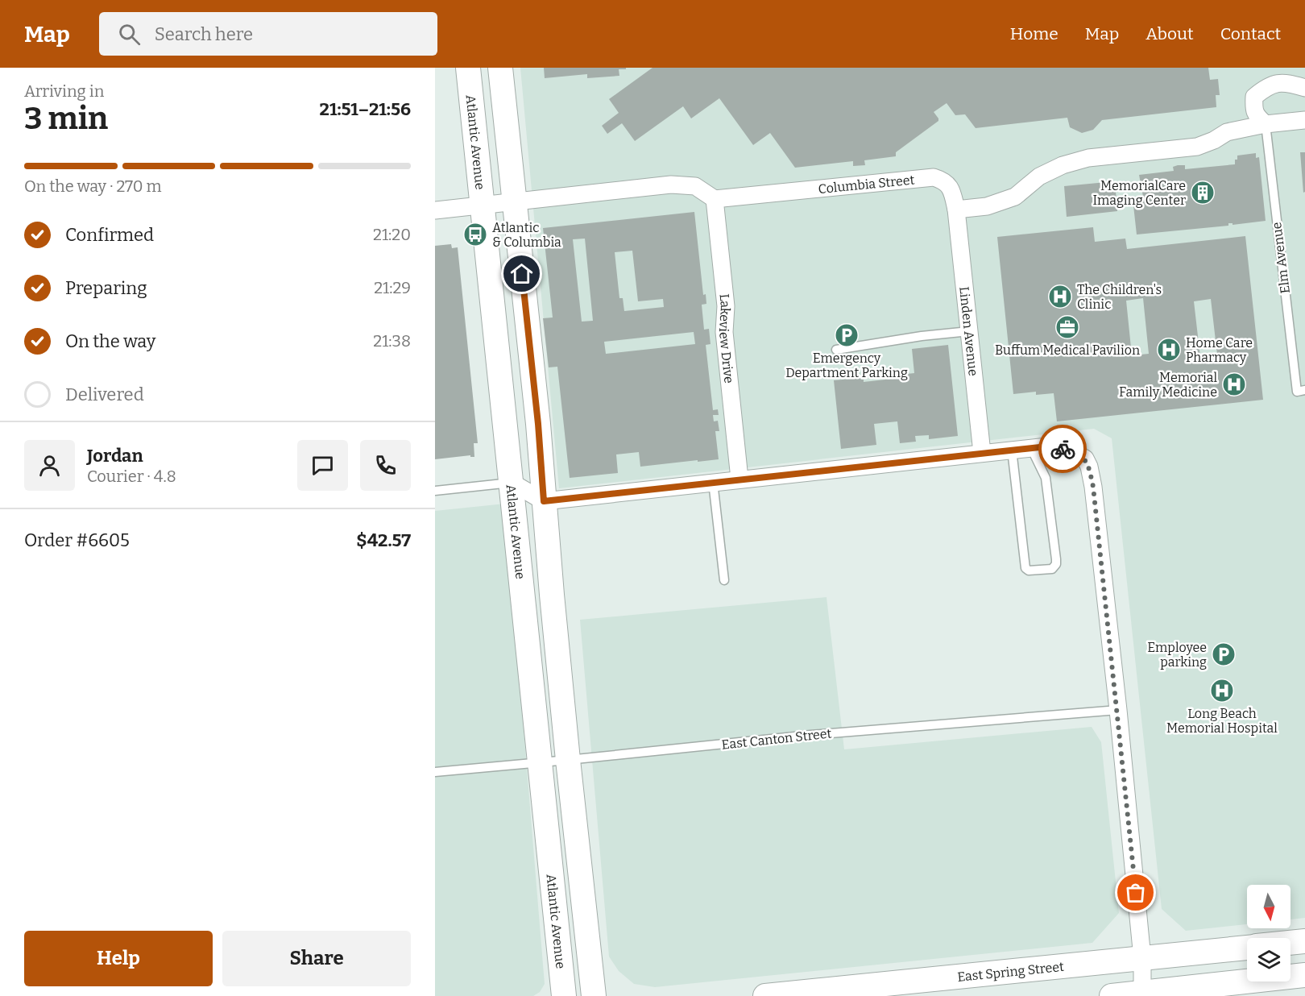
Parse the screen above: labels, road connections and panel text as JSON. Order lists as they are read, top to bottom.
{
  "streets": {
    "main road": ["Atlantic Avenue", "East Spring Street"],
    "street": ["Columbia Street", "Linden Avenue", "Lakeview Drive"],
    "lane": ["Elm Avenue", "East Canton Street"]
  },
  "crossings": [
    ["Atlantic Avenue", "East Canton Street"],
    ["Columbia Street", "Linden Avenue"],
    ["Columbia Street", "Lakeview Drive"]
  ],
  "places": {
    "building": ["MemorialCare Imaging Center"],
    "bus stop": ["Atlantic & Columbia"],
    "hospital": [
      "The Children's Clinic",
      "Home Care Pharmacy",
      "Memorial Family Medicine",
      "Long Beach Memorial Hospital"
    ],
    "office": ["Buffum Medical Pavilion"],
    "parking": ["Emergency Department Parking", "Employee parking"]
  },
  "north": "bottom",
  "page": {
    "header": "Map",
    "search": "Search here",
    "nav": [
      "Home",
      "Map",
      "About",
      "Contact"
    ],
    "heading": ["3 min", "Arriving in", "21:51–21:56"],
    "panel": [
      "Jordan",
      "Courier · 4.8",
      "Order #6605",
      "$42.57"
    ],
    "bar": "On the way · 270 m",
    "list": [
      ["Confirmed", "21:20"],
      ["Preparing", "21:29"],
      ["On the way", "21:38"],
      "Delivered"
    ],
    "buttons": ["Help", "Share"]
  }
}
